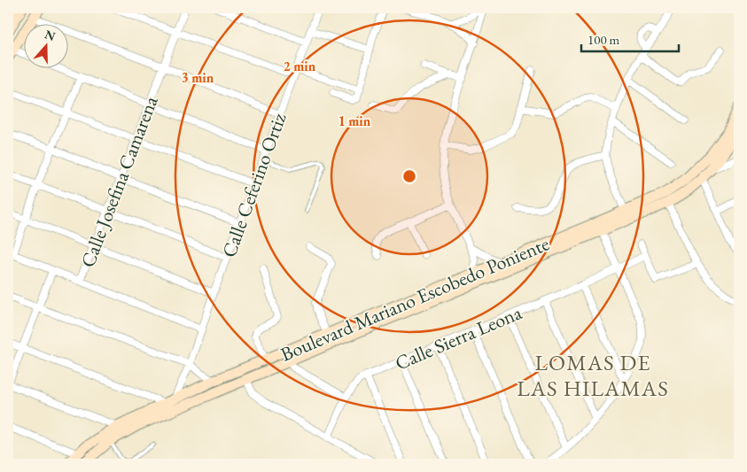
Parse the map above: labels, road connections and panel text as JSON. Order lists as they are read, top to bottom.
{
  "streets": {
    "street": [
      "Calle Josefina Camarena",
      "Calle Ceferino Ortiz",
      "Boulevard Mariano Escobedo Poniente",
      "Calle Sierra Leona"
    ]
  },
  "crossings": [
    ["Calle Ceferino Ortiz", "Boulevard Mariano Escobedo Poniente"]
  ],
  "districts": ["LOMAS DE LAS HILAMAS"],
  "scale_bar": "100 m",
  "north": "top",
  "rings": ["2 min", "3 min", "1 min"]
}
